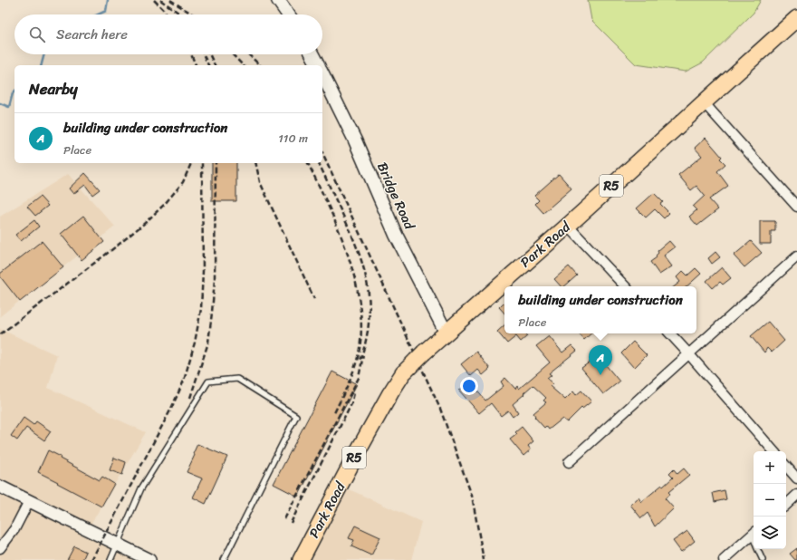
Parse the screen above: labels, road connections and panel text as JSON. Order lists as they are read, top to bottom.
{
  "streets": {
    "highway": ["R5", "Park Road"],
    "main road": ["Bridge Road"]
  },
  "crossings": [
    ["Bridge Road", "Park Road"]
  ],
  "page": {
    "search": "Search here",
    "heading": "Nearby",
    "list": [
      {
        "mark": "A",
        "name": "building under construction",
        "note": "Place",
        "value": "110 m"
      }
    ],
    "popup": ["building under construction", "Place"],
    "pins": "A",
    "map_buttons": ["+", "−"]
  }
}
